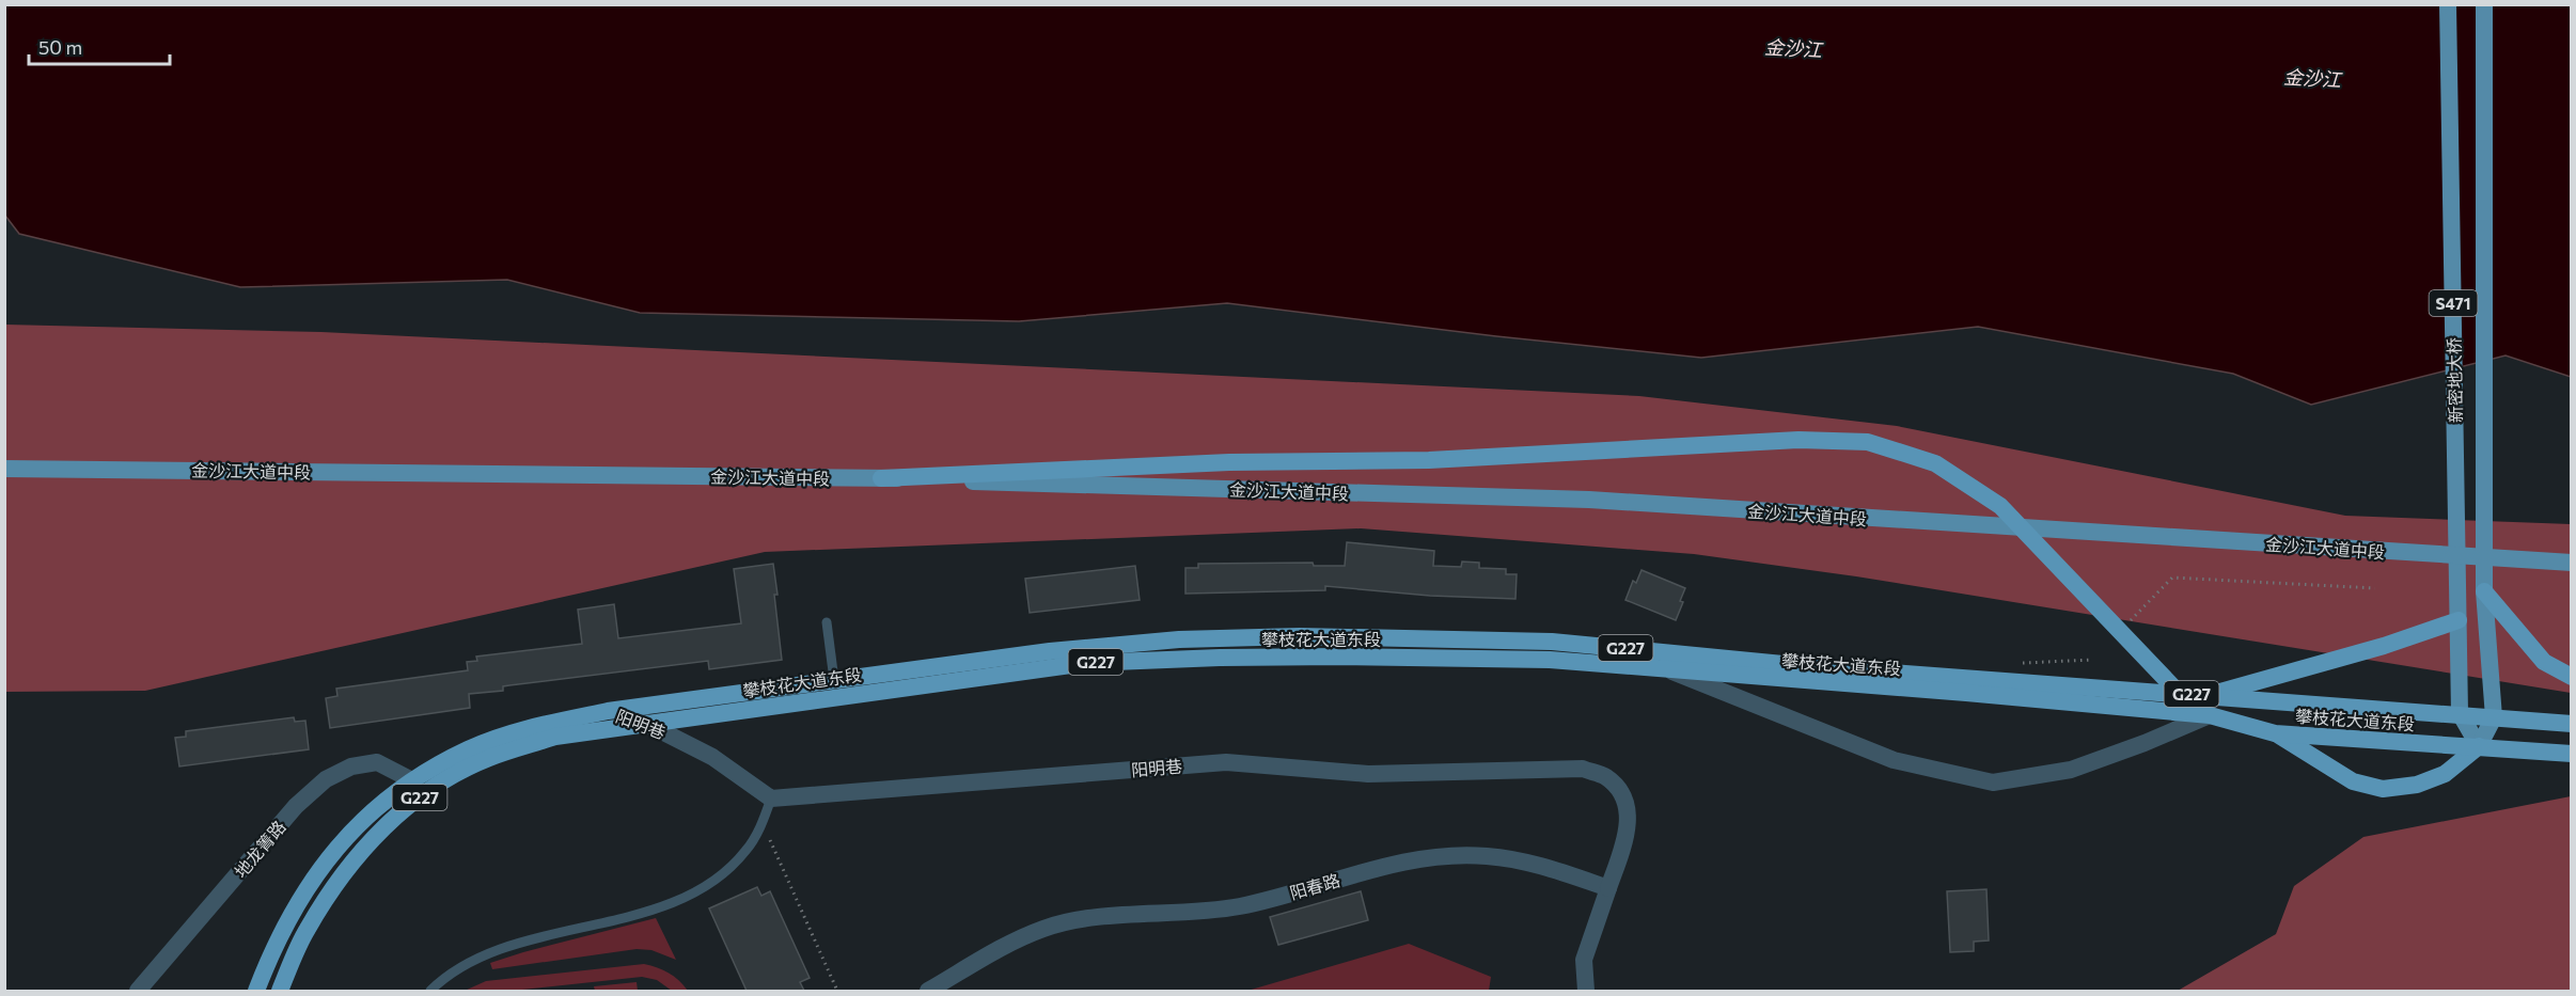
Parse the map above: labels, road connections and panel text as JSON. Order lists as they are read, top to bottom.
{
  "streets": {
    "highway": ["攀枝花大道东段", "G227"],
    "main road": ["S471", "新密地大桥", "金沙江大道中段"],
    "street": ["阳明巷", "地龙箐路", "阳春路"]
  },
  "crossings": [
    ["S471", "新密地大桥"],
    ["S471", "攀枝花大道东段"],
    ["S471", "G227"],
    ["攀枝花大道东段", "G227"],
    ["攀枝花大道东段", "阳明巷"],
    ["攀枝花大道东段", "地龙箐路"],
    ["阳明巷", "阳春路"]
  ],
  "water": ["金沙江"],
  "scale_bar": "50 m"
}
